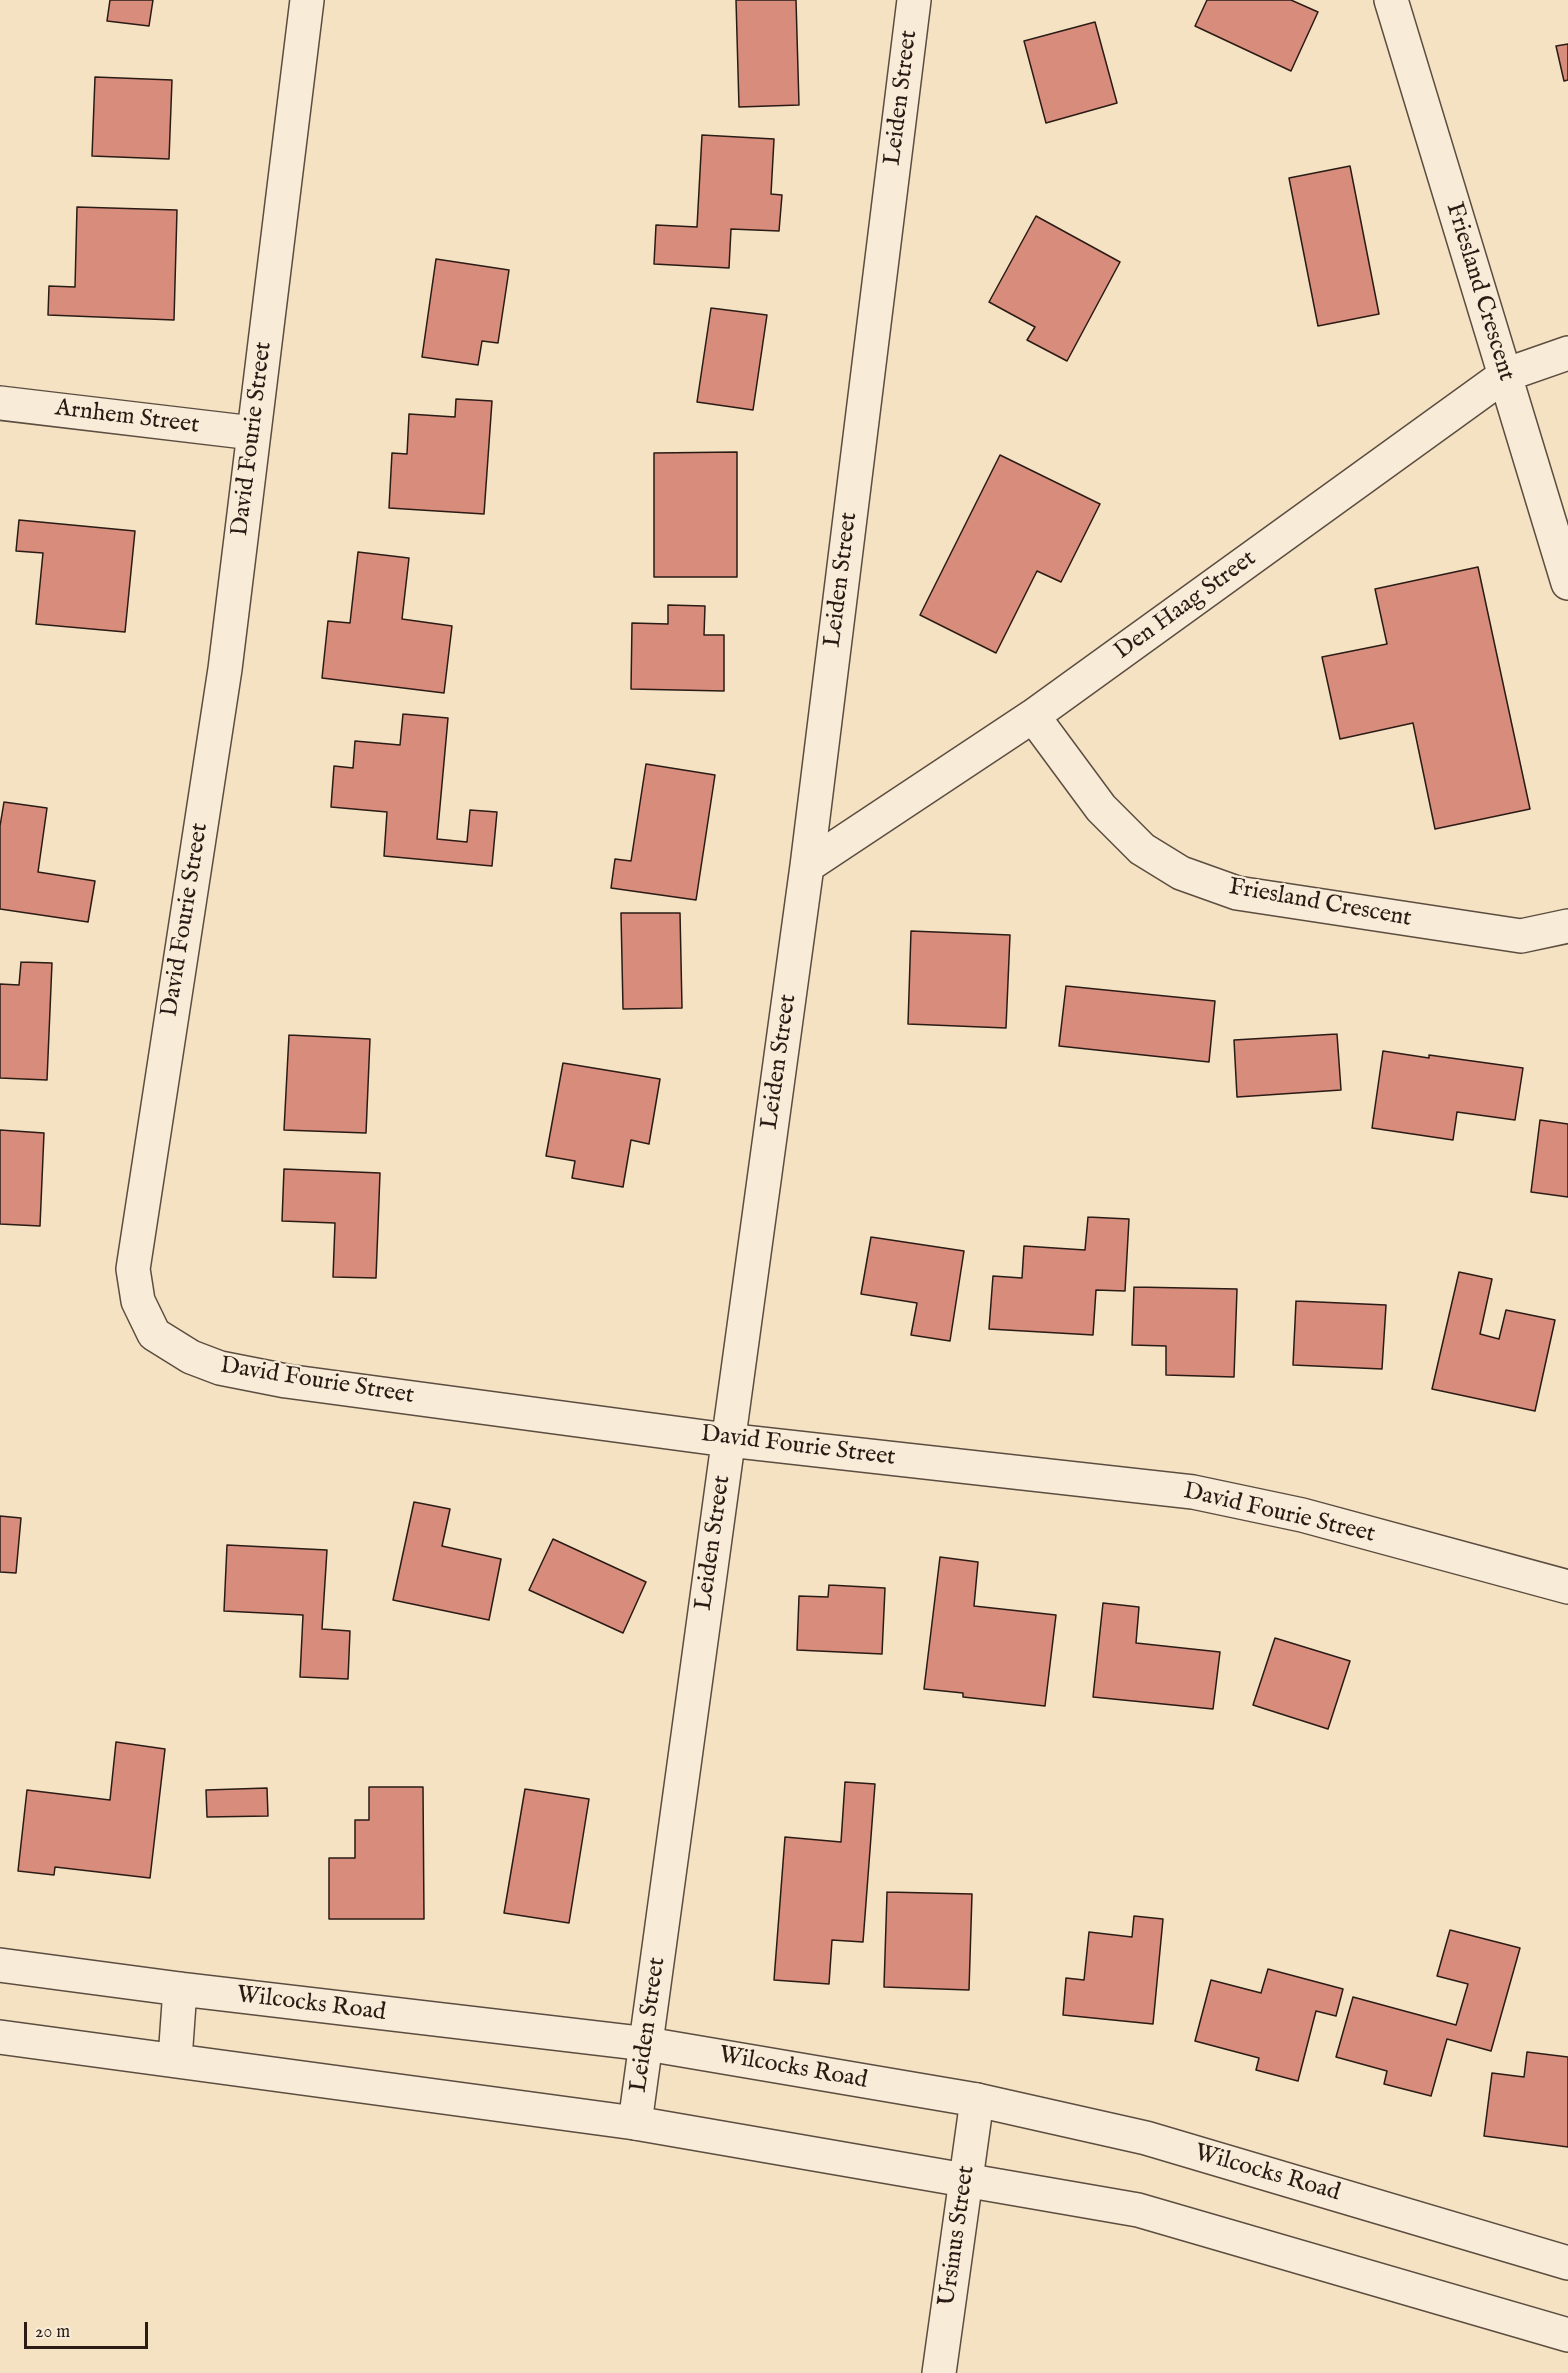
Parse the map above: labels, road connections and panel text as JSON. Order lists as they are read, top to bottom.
{
  "streets": {
    "street": [
      "Leiden Street",
      "Friesland Crescent",
      "Arnhem Street",
      "David Fourie Street",
      "Den Haag Street",
      "Wilcocks Road",
      "Ursinus Street"
    ]
  },
  "crossings": [
    ["Leiden Street", "David Fourie Street"],
    ["Leiden Street", "Den Haag Street"],
    ["Leiden Street", "Wilcocks Road"],
    ["Friesland Crescent", "Den Haag Street"],
    ["Arnhem Street", "David Fourie Street"],
    ["Wilcocks Road", "Ursinus Street"]
  ],
  "scale_bar": "20 m"
}
